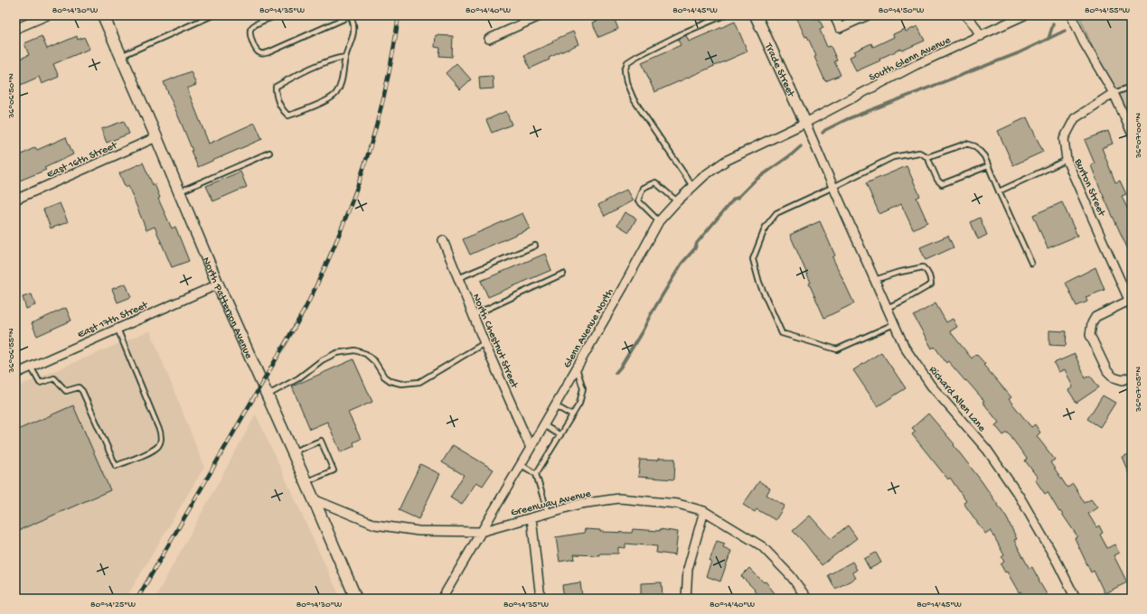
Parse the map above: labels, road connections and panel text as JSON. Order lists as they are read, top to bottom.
{
  "streets": {
    "main road": ["Trade Street", "North Patterson Avenue"],
    "street": [
      "South Glenn Avenue",
      "East 16th Street",
      "Burton Street",
      "East 17th Street",
      "Glenn Avenue North",
      "North Chestnut Street",
      "Richard Allen Lane",
      "Greenway Avenue"
    ]
  },
  "crossings": [
    ["South Glenn Avenue", "Trade Street"],
    ["South Glenn Avenue", "Glenn Avenue North"],
    ["South Glenn Avenue", "Richard Allen Lane"],
    ["Trade Street", "Glenn Avenue North"],
    ["Trade Street", "Richard Allen Lane"],
    ["East 16th Street", "North Patterson Avenue"],
    ["North Patterson Avenue", "East 17th Street"],
    ["North Patterson Avenue", "Greenway Avenue"],
    ["Glenn Avenue North", "North Chestnut Street"],
    ["Glenn Avenue North", "Richard Allen Lane"],
    ["Glenn Avenue North", "Greenway Avenue"]
  ],
  "coordinates": [
    "80°14'30\"W",
    "80°14'35\"W",
    "80°14'40\"W",
    "80°14'45\"W",
    "80°14'50\"W",
    "80°14'55\"W",
    "36°06'50\"N",
    "36°07'00\"N",
    "36°06'55\"N",
    "36°07'05\"N",
    "80°14'25\"W"
  ]
}
